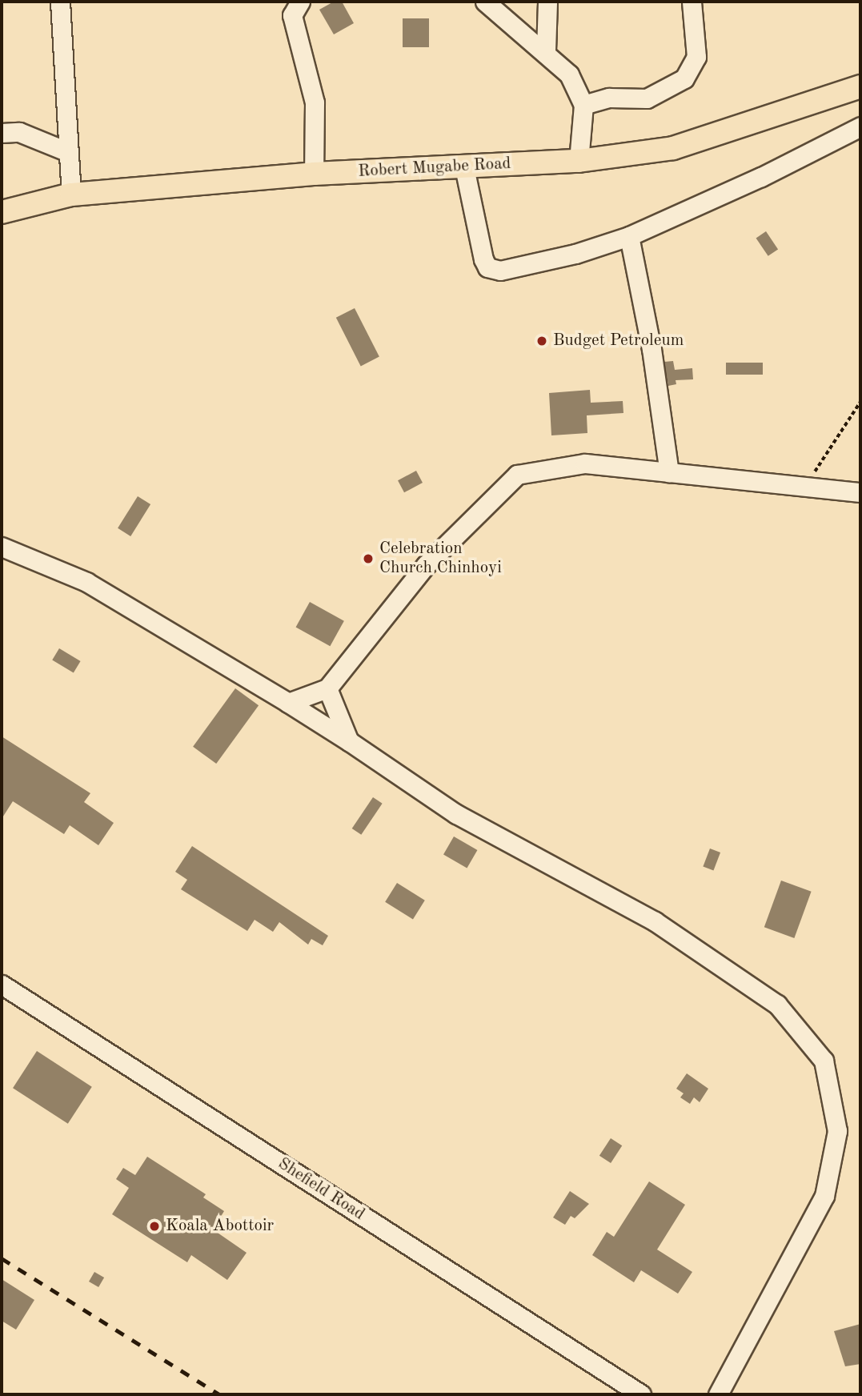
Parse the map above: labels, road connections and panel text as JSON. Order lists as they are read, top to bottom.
{
  "streets": {
    "main road": ["Robert Mugabe Road"],
    "street": ["Shefield Road"]
  },
  "places": ["Budget Petroleum", "Celebration Church Chinhoyi", "Koala Abottoir"]
}
